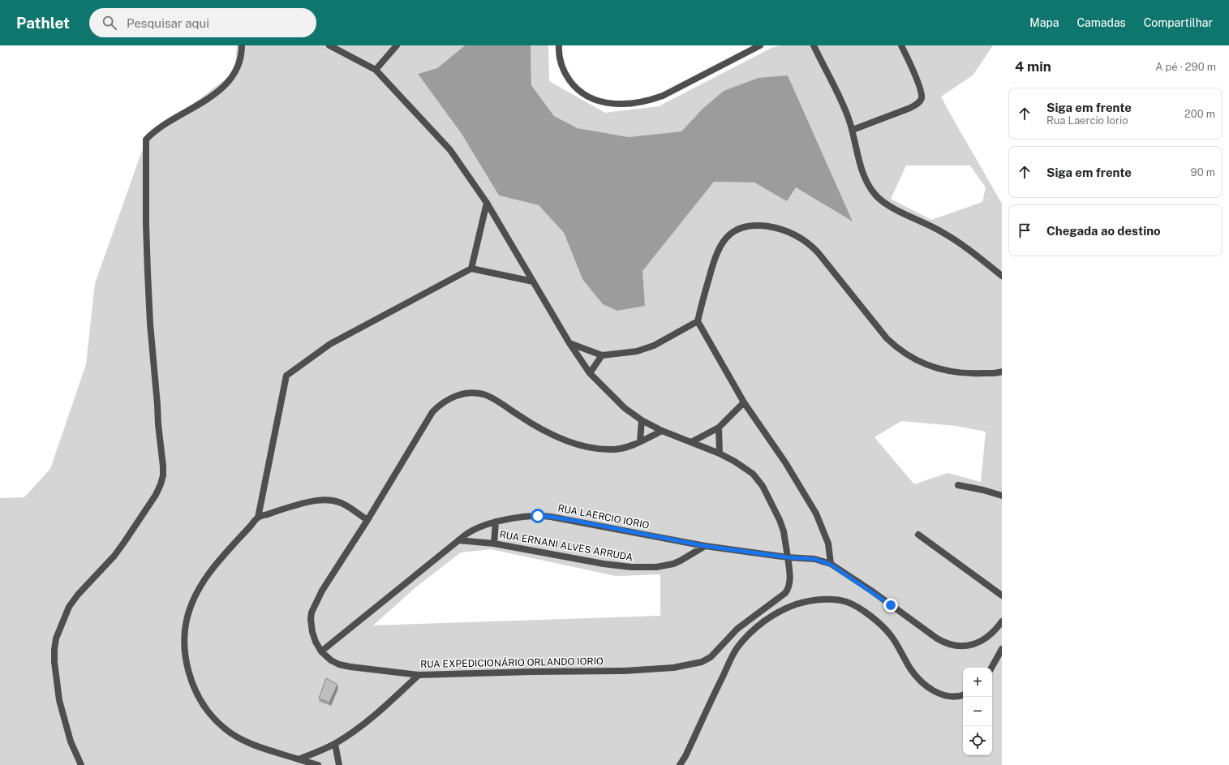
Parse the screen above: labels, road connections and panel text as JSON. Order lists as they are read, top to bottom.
{
  "streets": {
    "street": ["RUA LAERCIO IORIO", "RUA ERNANI ALVES ARRUDA", "RUA EXPEDICIONÁRIO ORLANDO IORIO"]
  },
  "crossings": [
    ["RUA LAERCIO IORIO", "RUA ERNANI ALVES ARRUDA"],
    ["RUA LAERCIO IORIO", "RUA EXPEDICIONÁRIO ORLANDO IORIO"]
  ],
  "page": {
    "header": "Pathlet",
    "search": "Pesquisar aqui",
    "nav": ["Mapa", "Camadas", "Compartilhar"],
    "heading": ["4 min", "A pé · 290 m"],
    "list": [
      ["Siga em frente", "Rua Laercio Iorio", "200 m"],
      ["Siga em frente", "90 m"],
      "Chegada ao destino"
    ],
    "map_buttons": ["+", "−"]
  }
}
